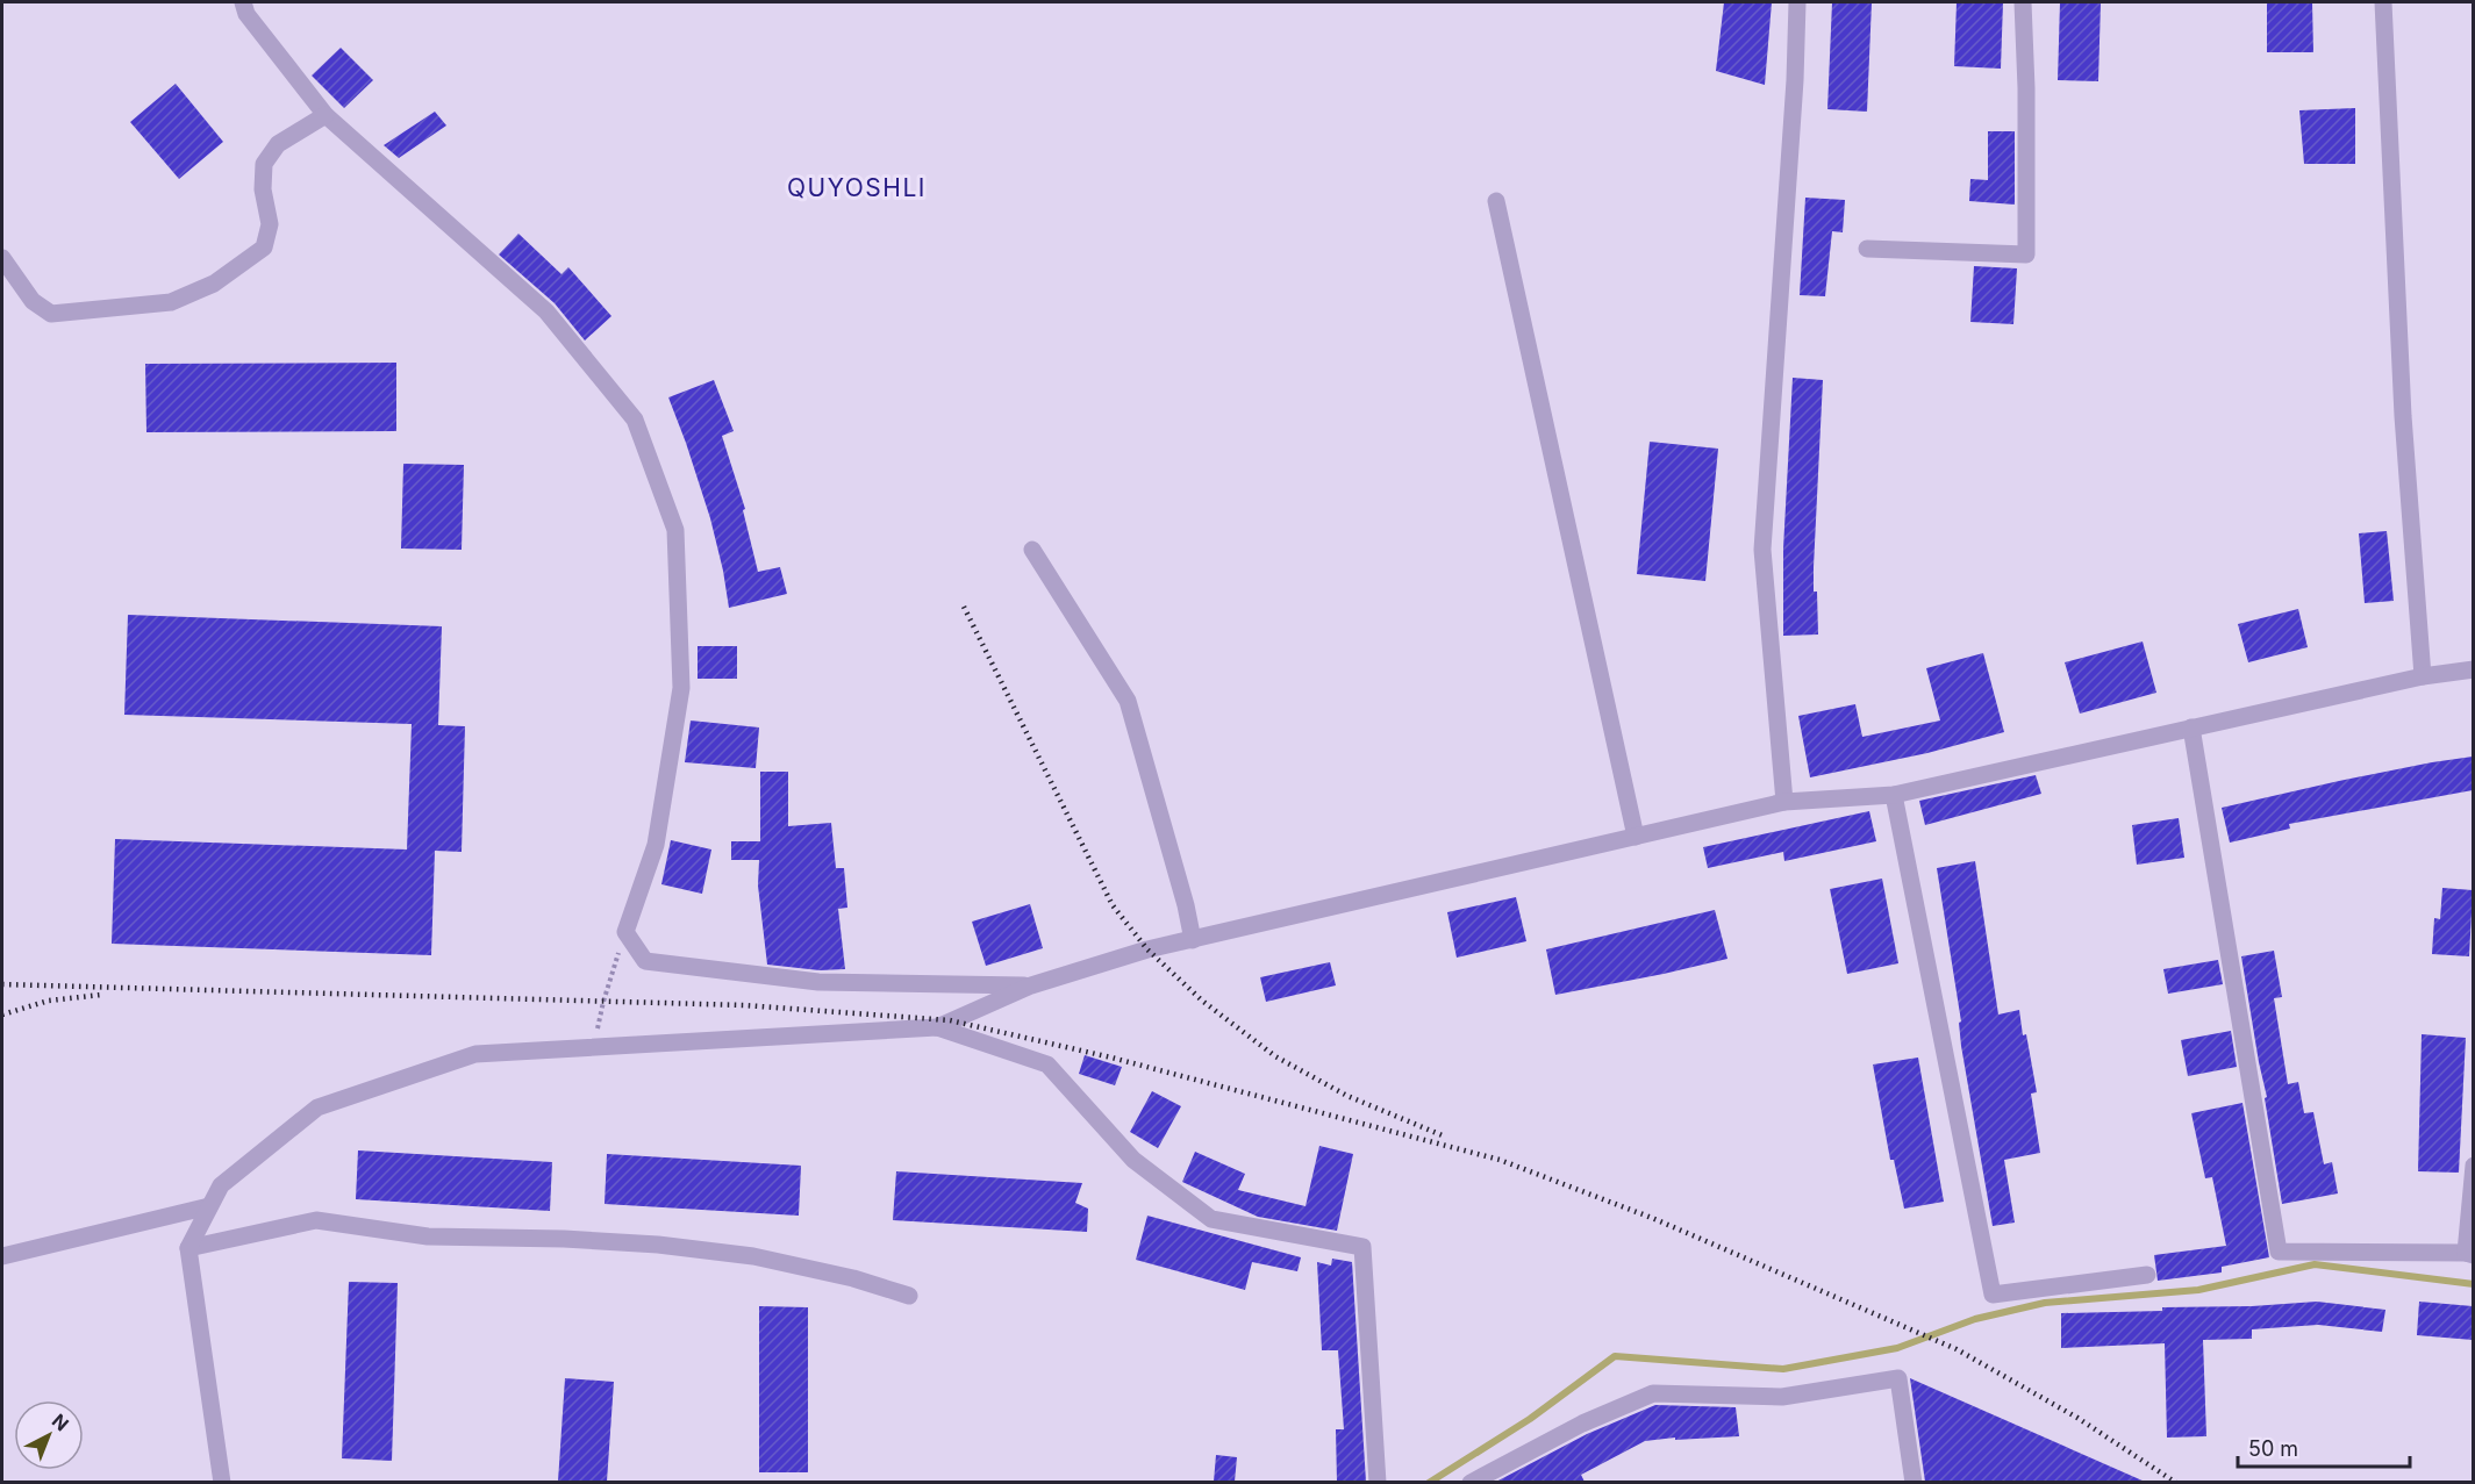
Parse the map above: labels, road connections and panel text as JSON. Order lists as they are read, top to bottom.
{
  "districts": ["QUYOSHLI"],
  "scale_bar": "50 m",
  "north": "top right"
}
